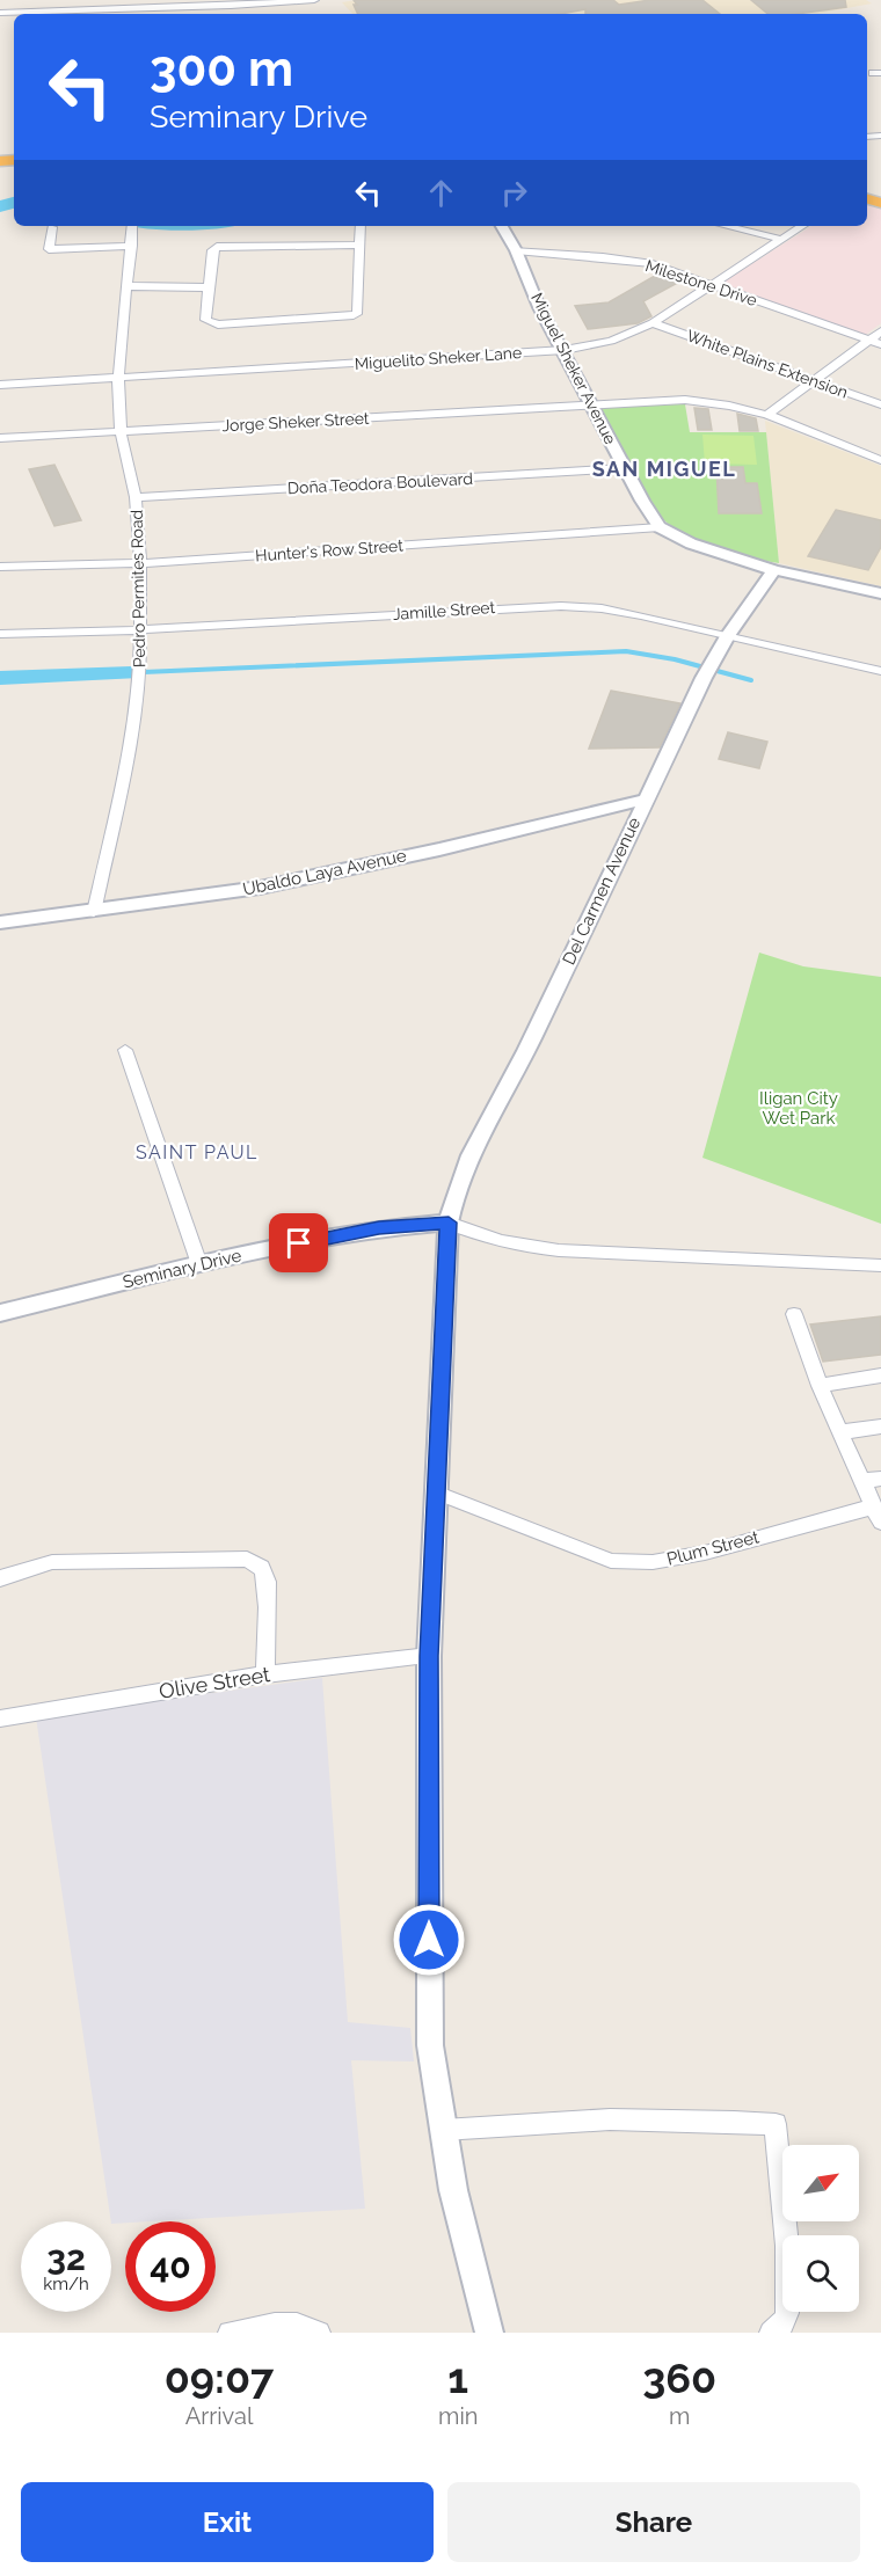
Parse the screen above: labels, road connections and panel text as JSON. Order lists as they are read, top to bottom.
{
  "streets": {
    "street": [
      "Milestone Drive",
      "Miguelito Sheker Lane",
      "White Plains Extension",
      "Miguel Sheker Avenue",
      "Jorge Sheker Street",
      "Doña Teodora Boulevard",
      "Hunter's Row Street",
      "Pedro Permites Road",
      "Jamille Street",
      "Ubaldo Laya Avenue",
      "Del Carmen Avenue",
      "Seminary Drive",
      "Plum Street",
      "Olive Street"
    ]
  },
  "crossings": [
    ["Milestone Drive", "Miguelito Sheker Lane"],
    ["Milestone Drive", "Miguel Sheker Avenue"],
    ["Miguelito Sheker Lane", "White Plains Extension"],
    ["Miguelito Sheker Lane", "Miguel Sheker Avenue"],
    ["Miguelito Sheker Lane", "Pedro Permites Road"],
    ["Miguel Sheker Avenue", "Jorge Sheker Street"],
    ["Miguel Sheker Avenue", "Doña Teodora Boulevard"],
    ["Miguel Sheker Avenue", "Hunter's Row Street"],
    ["Miguel Sheker Avenue", "Del Carmen Avenue"],
    ["Jorge Sheker Street", "Pedro Permites Road"],
    ["Doña Teodora Boulevard", "Pedro Permites Road"],
    ["Hunter's Row Street", "Pedro Permites Road"],
    ["Pedro Permites Road", "Jamille Street"],
    ["Pedro Permites Road", "Ubaldo Laya Avenue"],
    ["Jamille Street", "Del Carmen Avenue"],
    ["Ubaldo Laya Avenue", "Del Carmen Avenue"],
    ["Del Carmen Avenue", "Seminary Drive"],
    ["Del Carmen Avenue", "Plum Street"],
    ["Del Carmen Avenue", "Olive Street"]
  ],
  "districts": ["SAN MIGUEL", "SAINT PAUL"],
  "parks": ["Iligan City Wet Park"],
  "north": "top right",
  "page": {
    "turn": ["300 m", "Seminary Drive"],
    "speed": "32 km/h",
    "limit": "40",
    "eta": [
      "09:07",
      "Arrival",
      "1",
      "min",
      "360",
      "m"
    ],
    "buttons": ["Exit", "Share"]
  }
}
